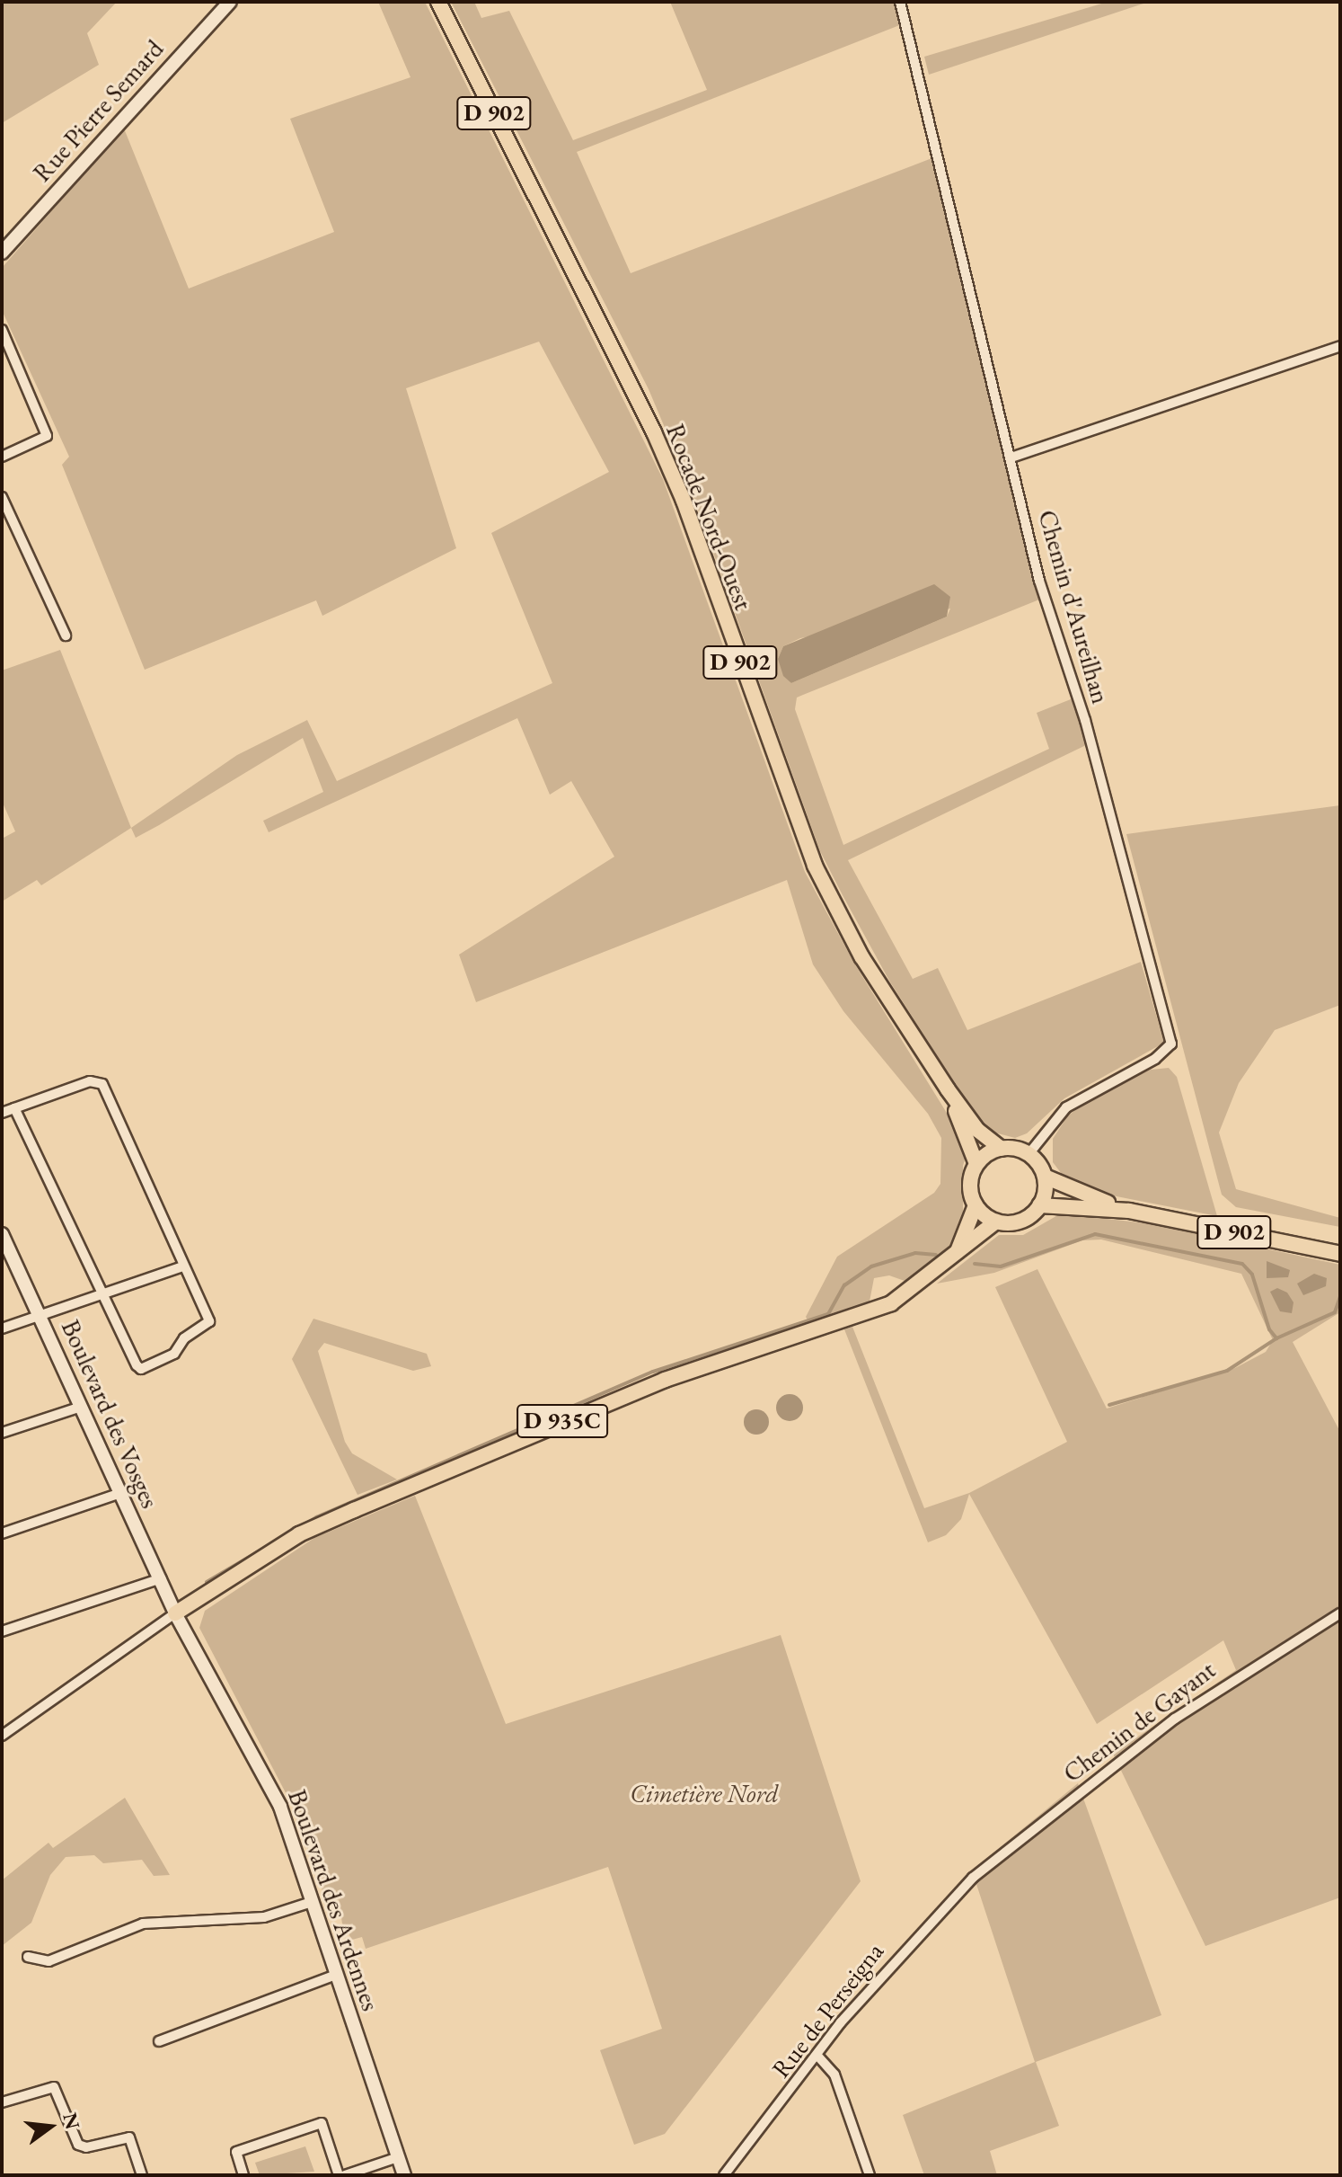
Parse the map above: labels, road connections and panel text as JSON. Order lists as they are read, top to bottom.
{
  "streets": {
    "main road": [
      "Rue Pierre Semard",
      "D 902",
      "Rocade Nord-Ouest",
      "Boulevard des Vosges",
      "D 935C",
      "Boulevard des Ardennes"
    ],
    "street": ["Chemin d'Aureilhan", "Chemin de Gayant", "Rue de Perseigna"]
  },
  "crossings": [
    ["D 902", "Rocade Nord-Ouest"],
    ["D 902", "Chemin d'Aureilhan"],
    ["D 902", "D 935C"],
    ["Rocade Nord-Ouest", "Chemin d'Aureilhan"],
    ["Rocade Nord-Ouest", "D 935C"],
    ["Chemin d'Aureilhan", "D 935C"],
    ["Boulevard des Vosges", "D 935C"],
    ["Boulevard des Vosges", "Boulevard des Ardennes"],
    ["D 935C", "Boulevard des Ardennes"],
    ["Chemin de Gayant", "Rue de Perseigna"]
  ],
  "parks": ["Cimetière Nord"],
  "north": "right"
}
